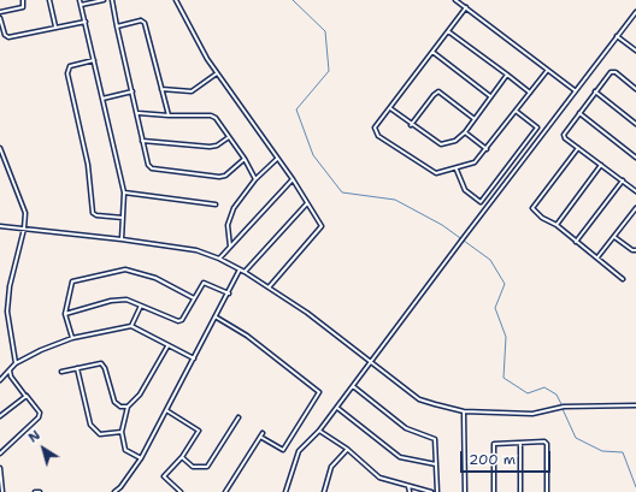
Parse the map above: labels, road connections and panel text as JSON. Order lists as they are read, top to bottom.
{
  "scale_bar": "200 m",
  "north": "top left"
}
